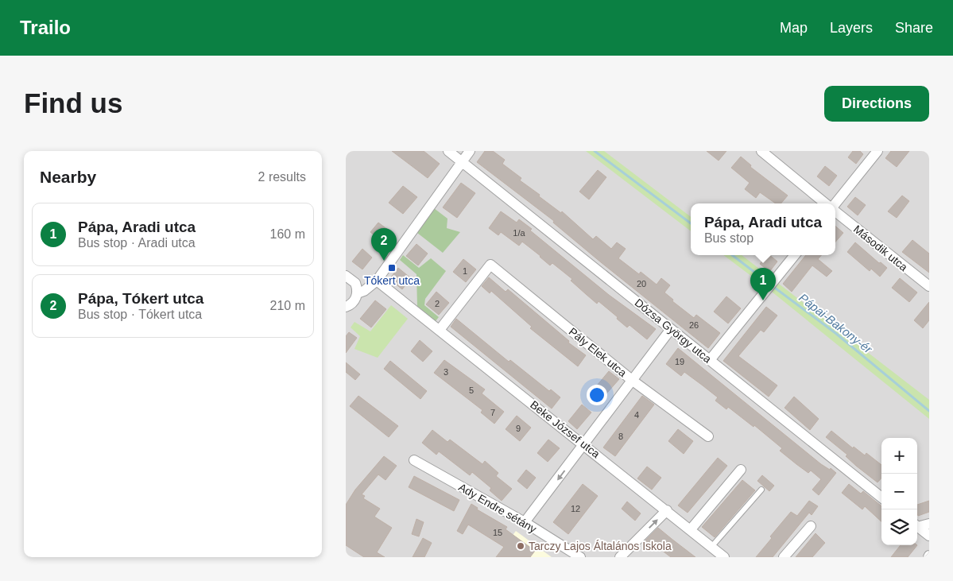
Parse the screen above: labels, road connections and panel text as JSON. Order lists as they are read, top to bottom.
{
  "streets": {
    "street": [
      "Második utca",
      "Dózsa György utca",
      "Pály Elek utca",
      "Beke József utca",
      "Ady Endre sétány"
    ]
  },
  "crossings": [
    ["Pály Elek utca", "Beke József utca"]
  ],
  "water": ["Pápai-Bakony-ér"],
  "places": {
    "transit": ["Tókert utca"],
    "other": ["Tarczy Lajos Általános Iskola"]
  },
  "house_numbers": [
    "1/a",
    "1",
    "20",
    "2",
    "26",
    "19",
    "3",
    "5",
    "7",
    "4",
    "9",
    "8",
    "12",
    "15"
  ],
  "page": {
    "header": "Trailo",
    "nav": ["Map", "Layers", "Share"],
    "buttons": "Directions",
    "title": "Find us",
    "heading": ["Nearby", "2 results"],
    "list": [
      {
        "mark": "1",
        "name": "Pápa, Aradi utca",
        "note": "Bus stop · Aradi utca",
        "value": "160 m"
      },
      {
        "mark": "2",
        "name": "Pápa, Tókert utca",
        "note": "Bus stop · Tókert utca",
        "value": "210 m"
      }
    ],
    "popup": ["Pápa, Aradi utca", "Bus stop"],
    "pins": ["2", "1"],
    "map_buttons": ["+", "−"]
  }
}
